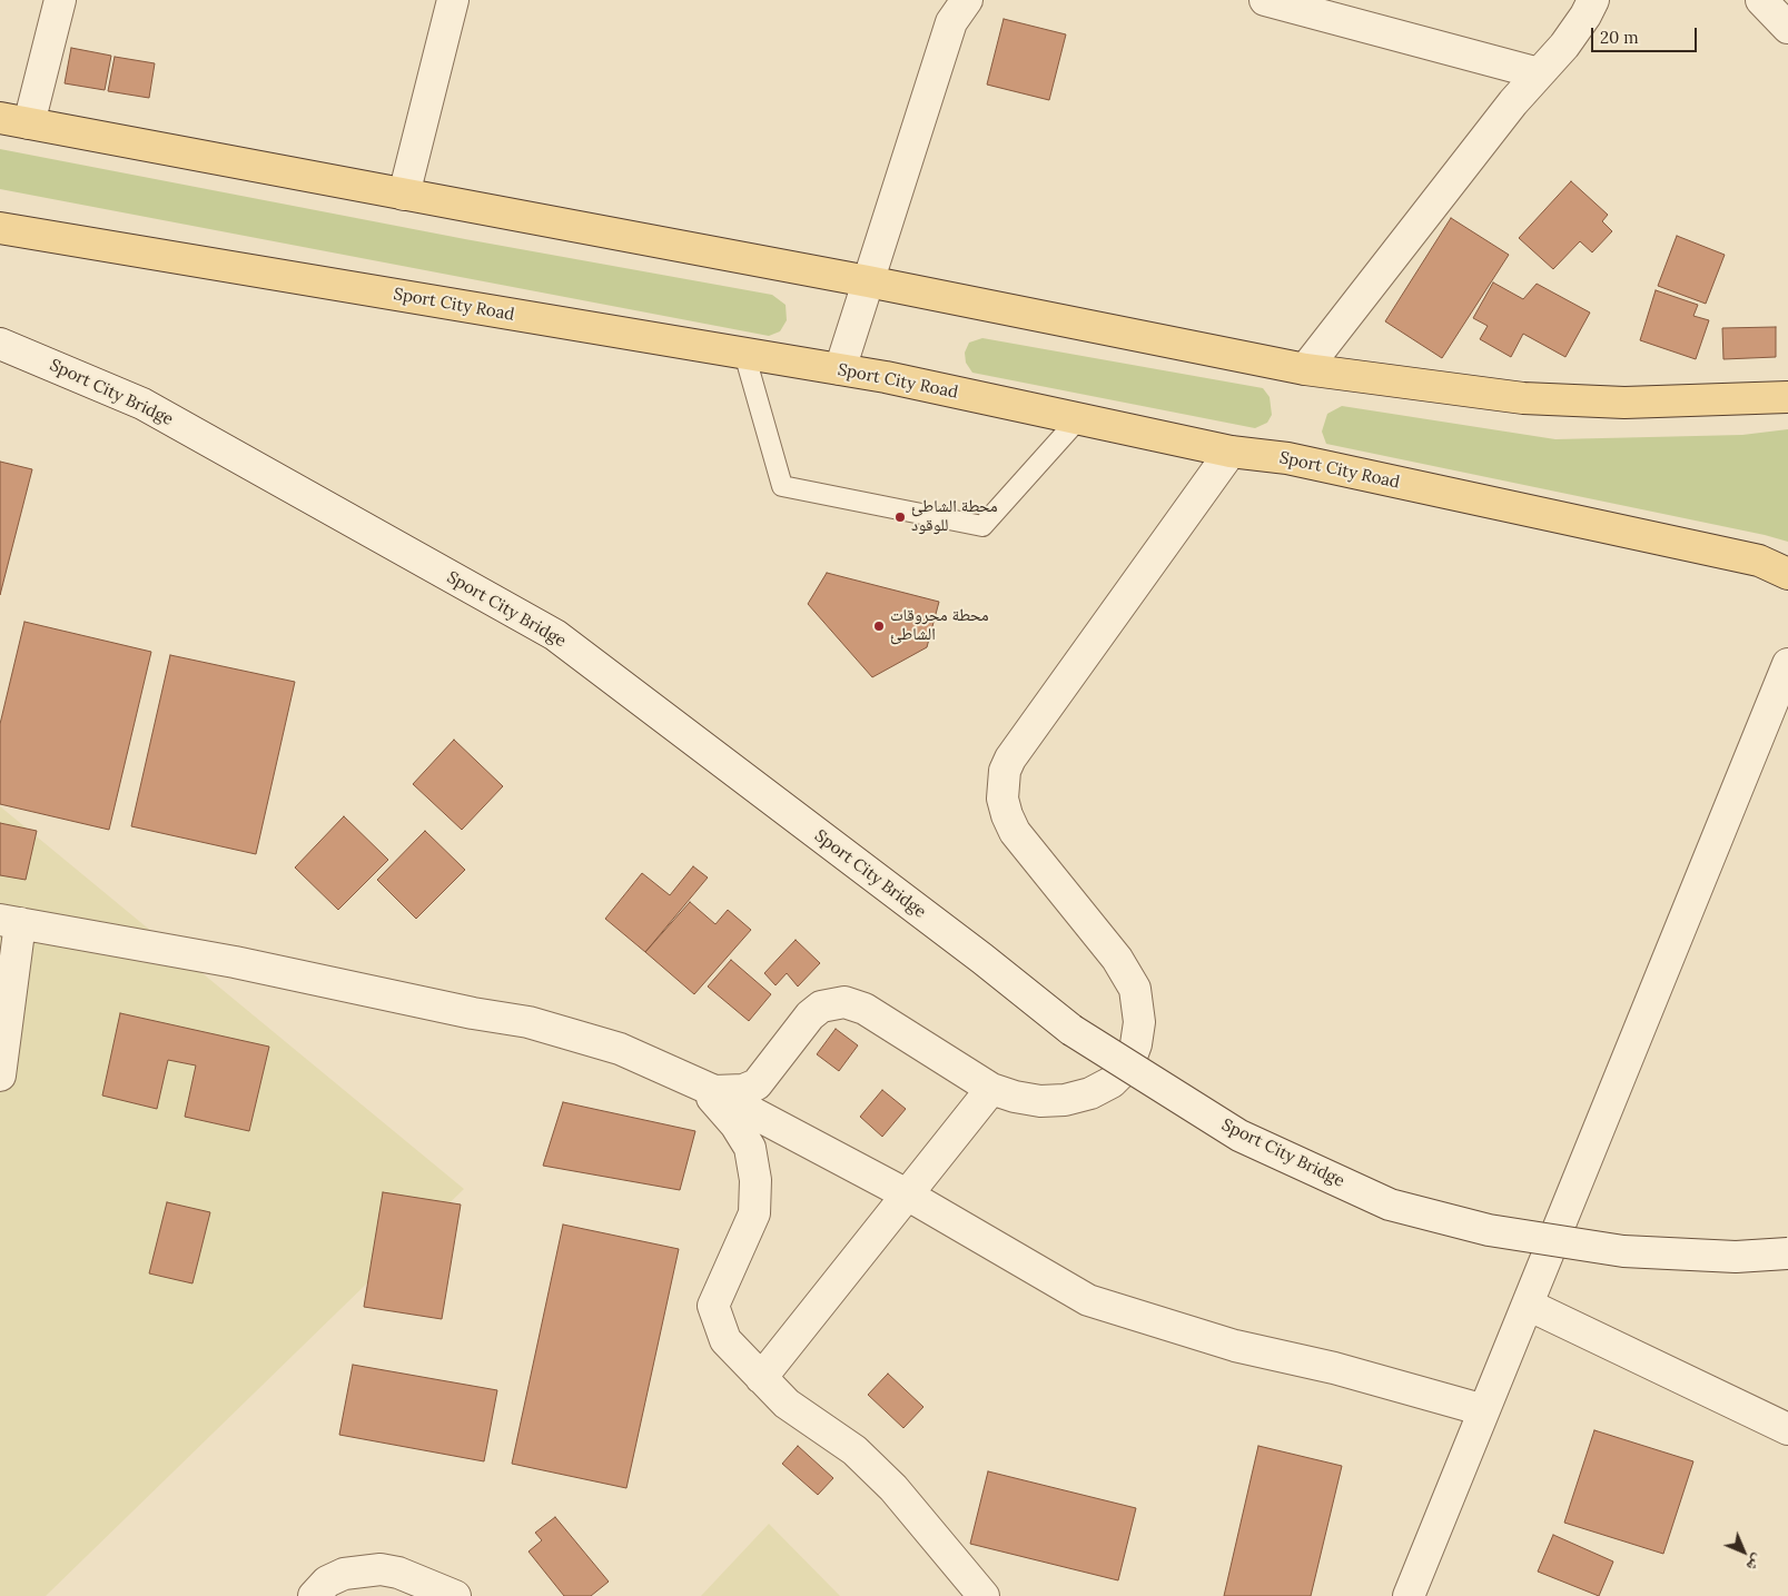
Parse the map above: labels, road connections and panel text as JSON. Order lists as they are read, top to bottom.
{
  "streets": {
    "main road": ["Sport City Road"],
    "street": ["Sport City Bridge"]
  },
  "places": ["محطة الشاطئ للوقود", "محطة محروقات الشاطئ"],
  "scale_bar": "20 m",
  "north": "bottom right"
}
